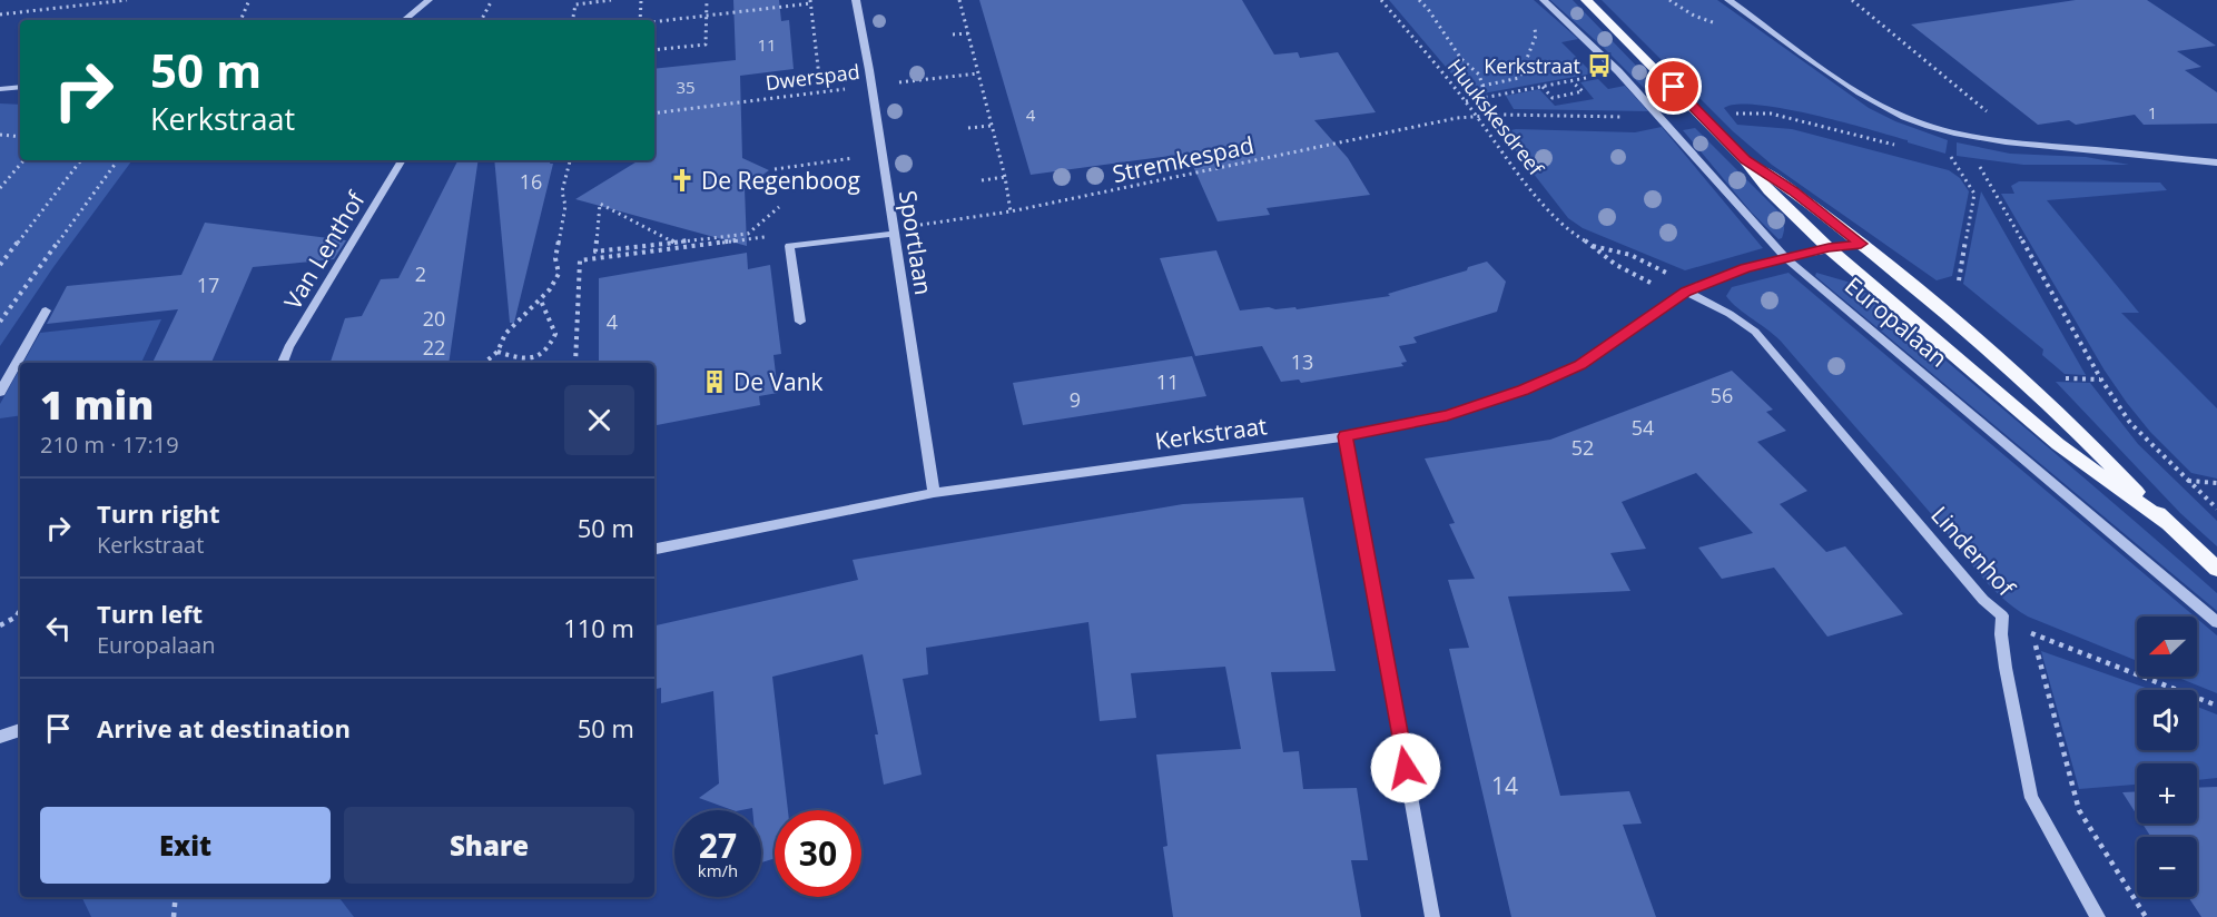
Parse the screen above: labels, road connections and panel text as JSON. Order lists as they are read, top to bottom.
{
  "streets": {
    "main road": ["Europalaan"],
    "street": [
      "Sportlaan",
      "Van Lenthof",
      "Kerkstraat",
      "Lindenhof"
    ],
    "path": ["Dwerspad", "Huukskesdreef", "Stremkespad"]
  },
  "crossings": [
    ["Dwerspad", "Sportlaan"],
    ["Huukskesdreef", "Stremkespad"],
    ["Huukskesdreef", "Kerkstraat"],
    ["Huukskesdreef", "Lindenhof"],
    ["Stremkespad", "Sportlaan"],
    ["Sportlaan", "Kerkstraat"],
    ["Europalaan", "Kerkstraat"],
    ["Kerkstraat", "Lindenhof"]
  ],
  "places": {
    "bus stop": ["Kerkstraat"],
    "church": ["De Regenboog"],
    "building": ["De Vank"]
  },
  "house_numbers": [
    "11",
    "35",
    "1",
    "4",
    "16",
    "2",
    "17",
    "20",
    "4",
    "22",
    "13",
    "11",
    "56",
    "9",
    "54",
    "52",
    "14"
  ],
  "north": "left",
  "page": {
    "turn": ["50 m", "Kerkstraat"],
    "heading": ["1 min", "210 m · 17:19"],
    "list": [
      {
        "name": "Turn right",
        "note": "Kerkstraat",
        "value": "50 m"
      },
      {
        "name": "Turn left",
        "note": "Europalaan",
        "value": "110 m"
      },
      {
        "name": "Arrive at destination",
        "value": "50 m"
      }
    ],
    "map_buttons": ["+", "−"],
    "buttons": ["Exit", "Share"],
    "speed": "27 km/h",
    "limit": "30"
  }
}
